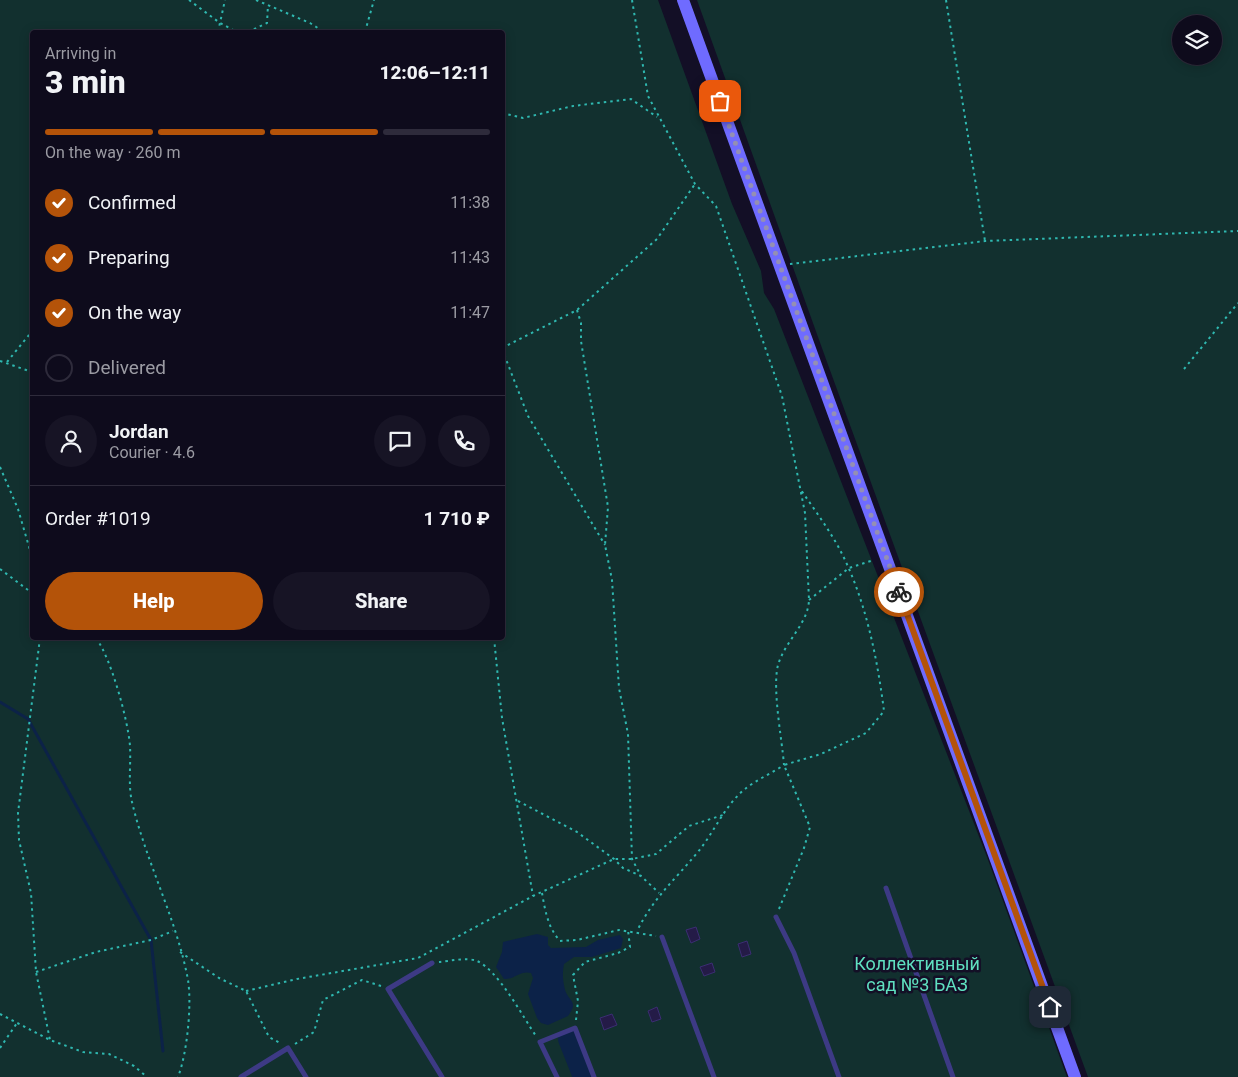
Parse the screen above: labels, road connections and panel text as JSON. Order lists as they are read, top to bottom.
{
  "parks": ["Коллективный сад №3 БАЗ"],
  "page": {
    "heading": ["3 min", "Arriving in", "12:06–12:11"],
    "panel": [
      "Jordan",
      "Courier · 4.6",
      "Order #1019",
      "1 710 ₽"
    ],
    "bar": "On the way · 260 m",
    "list": [
      ["Confirmed", "11:38"],
      ["Preparing", "11:43"],
      ["On the way", "11:47"],
      "Delivered"
    ],
    "buttons": ["Help", "Share"]
  }
}
